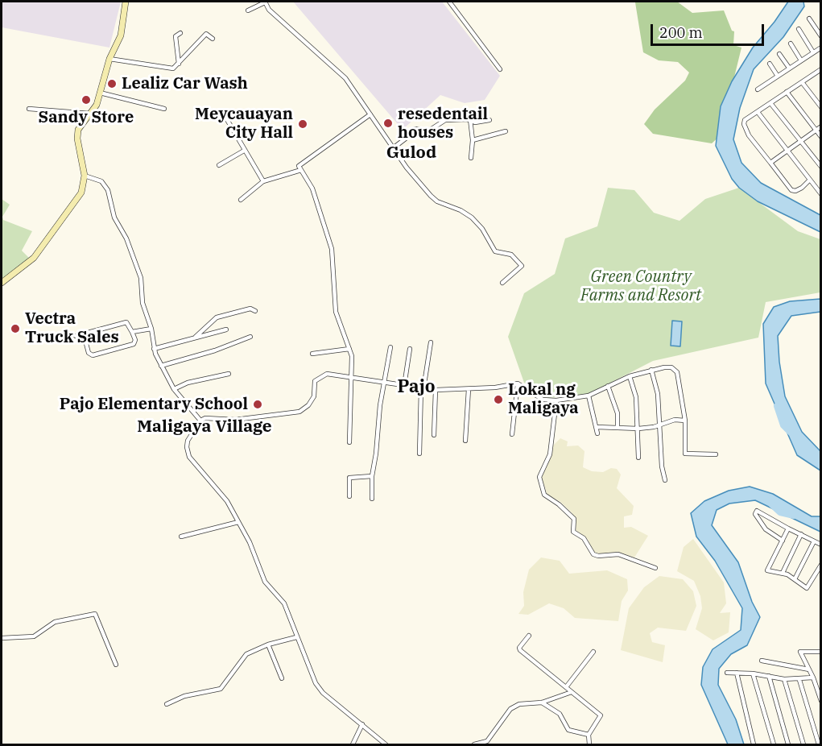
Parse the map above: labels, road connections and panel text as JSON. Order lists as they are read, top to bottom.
{
  "districts": ["Gulod", "Pajo", "Maligaya Village"],
  "parks": ["Green Country Farms and Resort"],
  "places": [
    "Lealiz Car Wash",
    "Sandy Store",
    "resedentail houses",
    "Meycauayan City Hall",
    "Vectra Truck Sales",
    "Lokal ng Maligaya",
    "Pajo Elementary School"
  ],
  "scale_bar": "200 m"
}
